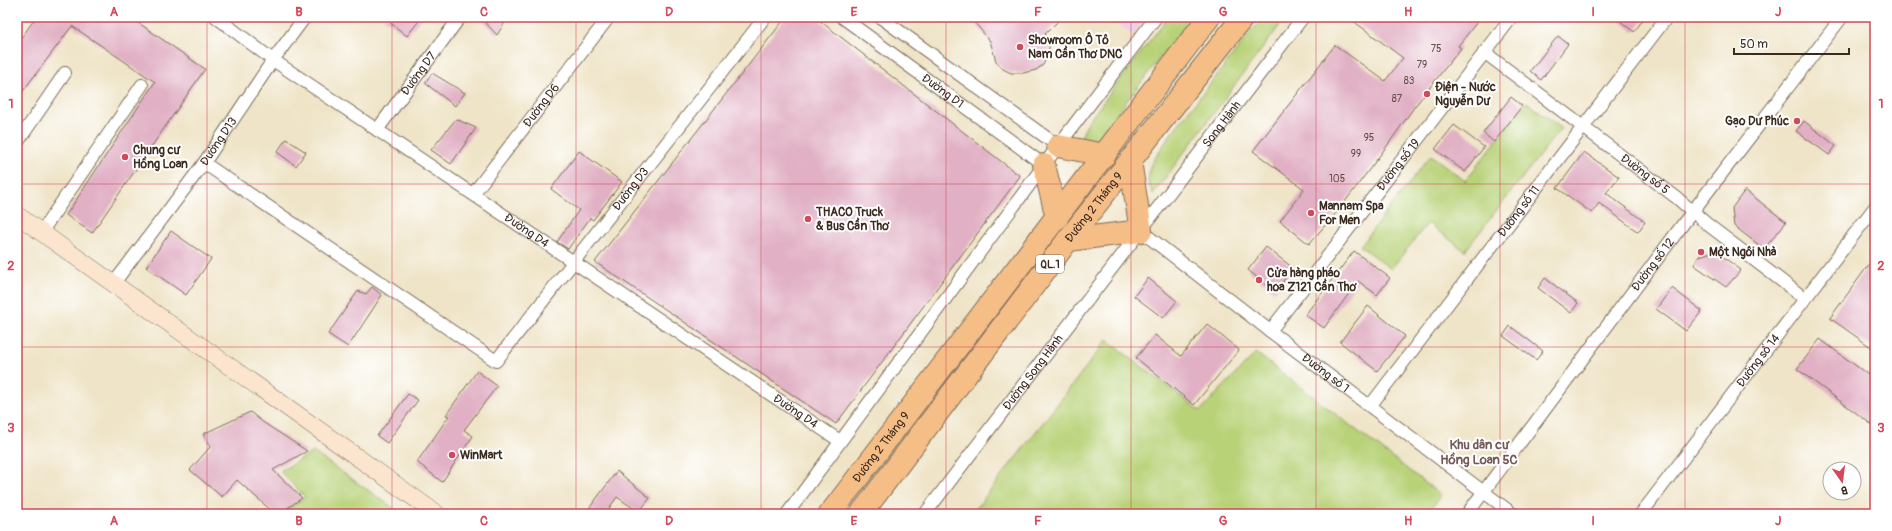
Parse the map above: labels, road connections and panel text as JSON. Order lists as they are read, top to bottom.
{
  "streets": {
    "highway": ["Đường 2 Tháng 9", "QL.1"],
    "street": [
      "Đường D7",
      "Đường D1",
      "Đường D6",
      "Song Hành",
      "Đường D13",
      "Đường số 19",
      "Đường số 5",
      "Đường D3",
      "Đường số 11",
      "Đường D4",
      "Đường số 12",
      "Đường số 14",
      "Đường Song Hành",
      "Đường số 1"
    ]
  },
  "crossings": [
    ["Đường D7", "Đường D4"],
    ["Đường D6", "Đường D4"],
    ["Song Hành", "Đường Song Hành"],
    ["Song Hành", "Đường số 1"],
    ["Đường D13", "Đường D3"],
    ["Đường D13", "Đường D4"],
    ["Đường số 19", "Đường số 5"],
    ["Đường số 19", "Đường số 1"],
    ["Đường số 5", "Đường số 11"],
    ["Đường số 5", "Đường số 12"],
    ["Đường số 5", "Đường số 14"],
    ["Đường D3", "Đường D4"],
    ["Đường số 11", "Đường số 1"],
    ["Đường số 12", "Đường số 1"],
    ["Đường Song Hành", "Đường số 1"]
  ],
  "districts": ["Khu dân cư Hồng Loan 5C"],
  "places": [
    "Showroom Ô Tô Nam Cần Thơ DNC",
    "Điện - Nước Nguyễn Dư",
    "Gạo Dư Phúc",
    "Chung cư Hồng Loan",
    "Mannam Spa For Men",
    "THACO Truck & Bus Cần Thơ",
    "Một Ngôi Nhà",
    "Cửa hàng pháo hoa Z121 Cần Thơ",
    "WinMart"
  ],
  "house_numbers": [
    "75",
    "79",
    "83",
    "87",
    "95",
    "99",
    "105"
  ],
  "scale_bar": "50 m",
  "north": "bottom",
  "grid": {
    "columns": [
      "A",
      "B",
      "C",
      "D",
      "E",
      "F",
      "G",
      "H",
      "I",
      "J"
    ],
    "rows": ["1", "2", "3"]
  }
}
